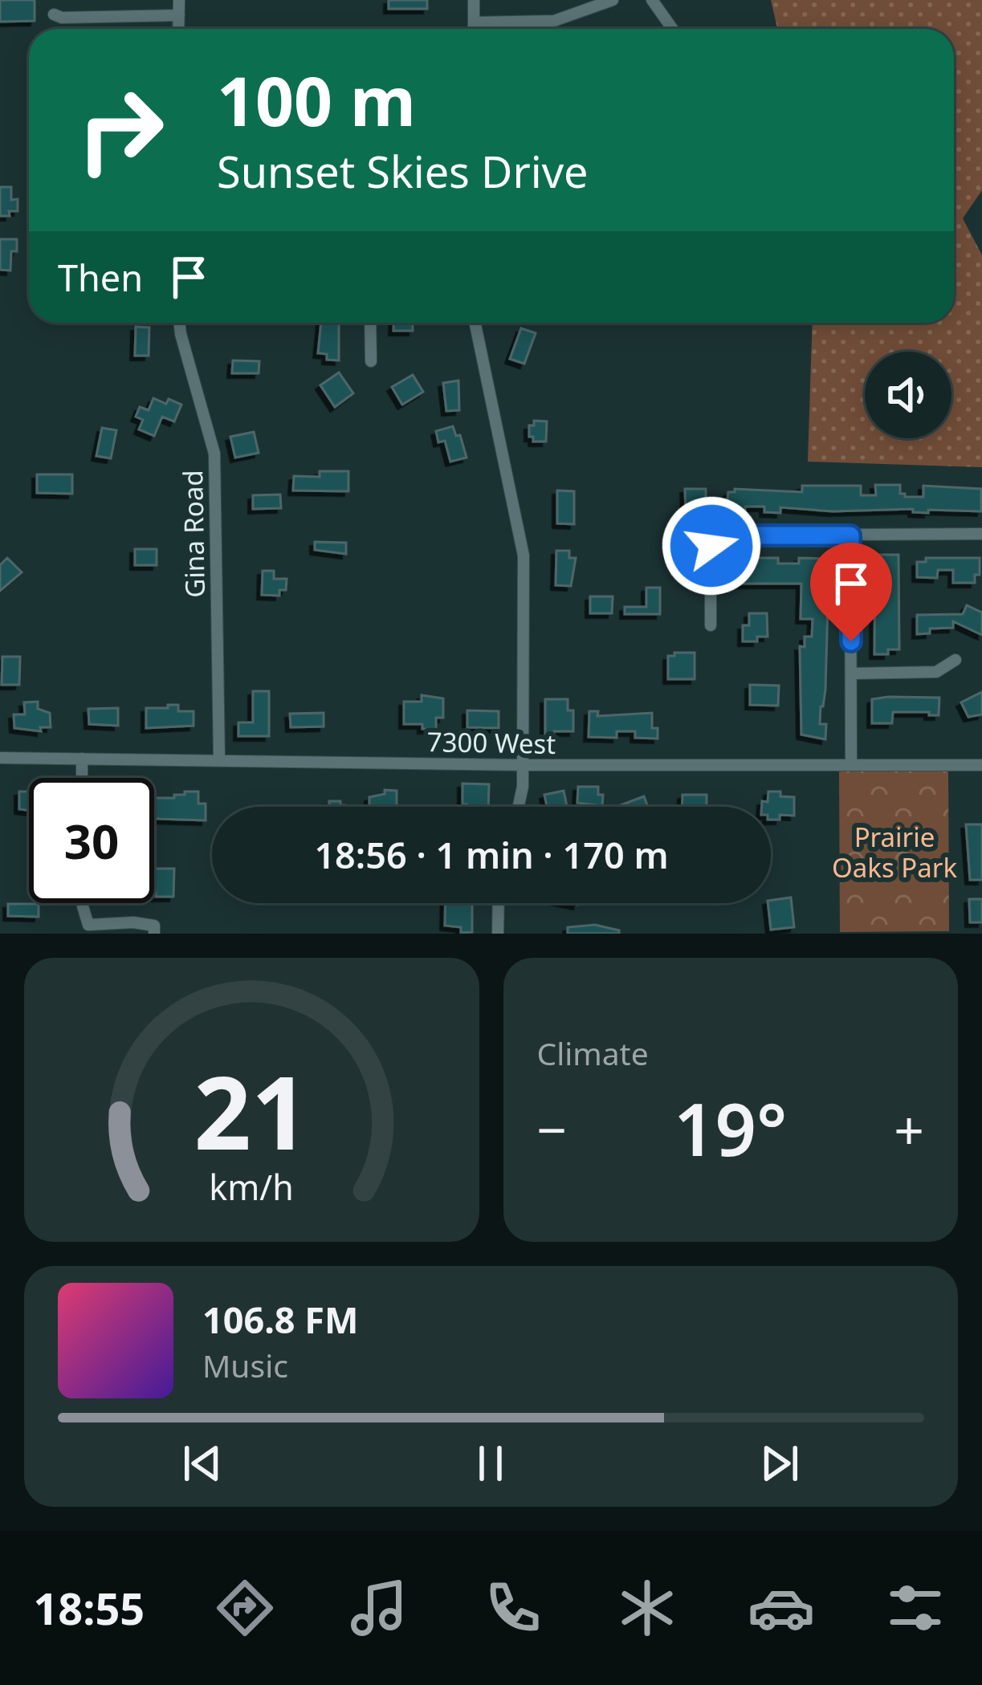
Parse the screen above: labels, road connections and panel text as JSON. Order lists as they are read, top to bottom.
{
  "streets": {
    "street": ["Gina Road", "7300 West"]
  },
  "crossings": [
    ["Gina Road", "7300 West"]
  ],
  "parks": ["Prairie Oaks Park"],
  "page": {
    "turn": ["100 m", "Sunset Skies Drive"],
    "then": "Then",
    "limit": "30",
    "trip": "18:56 · 1 min · 170 m",
    "tile": "Climate",
    "heat": ["−", "19°", "+"],
    "song": ["106.8 FM", "Music"],
    "tabs": "18:55",
    "gauge": ["21", "km/h"]
  }
}
